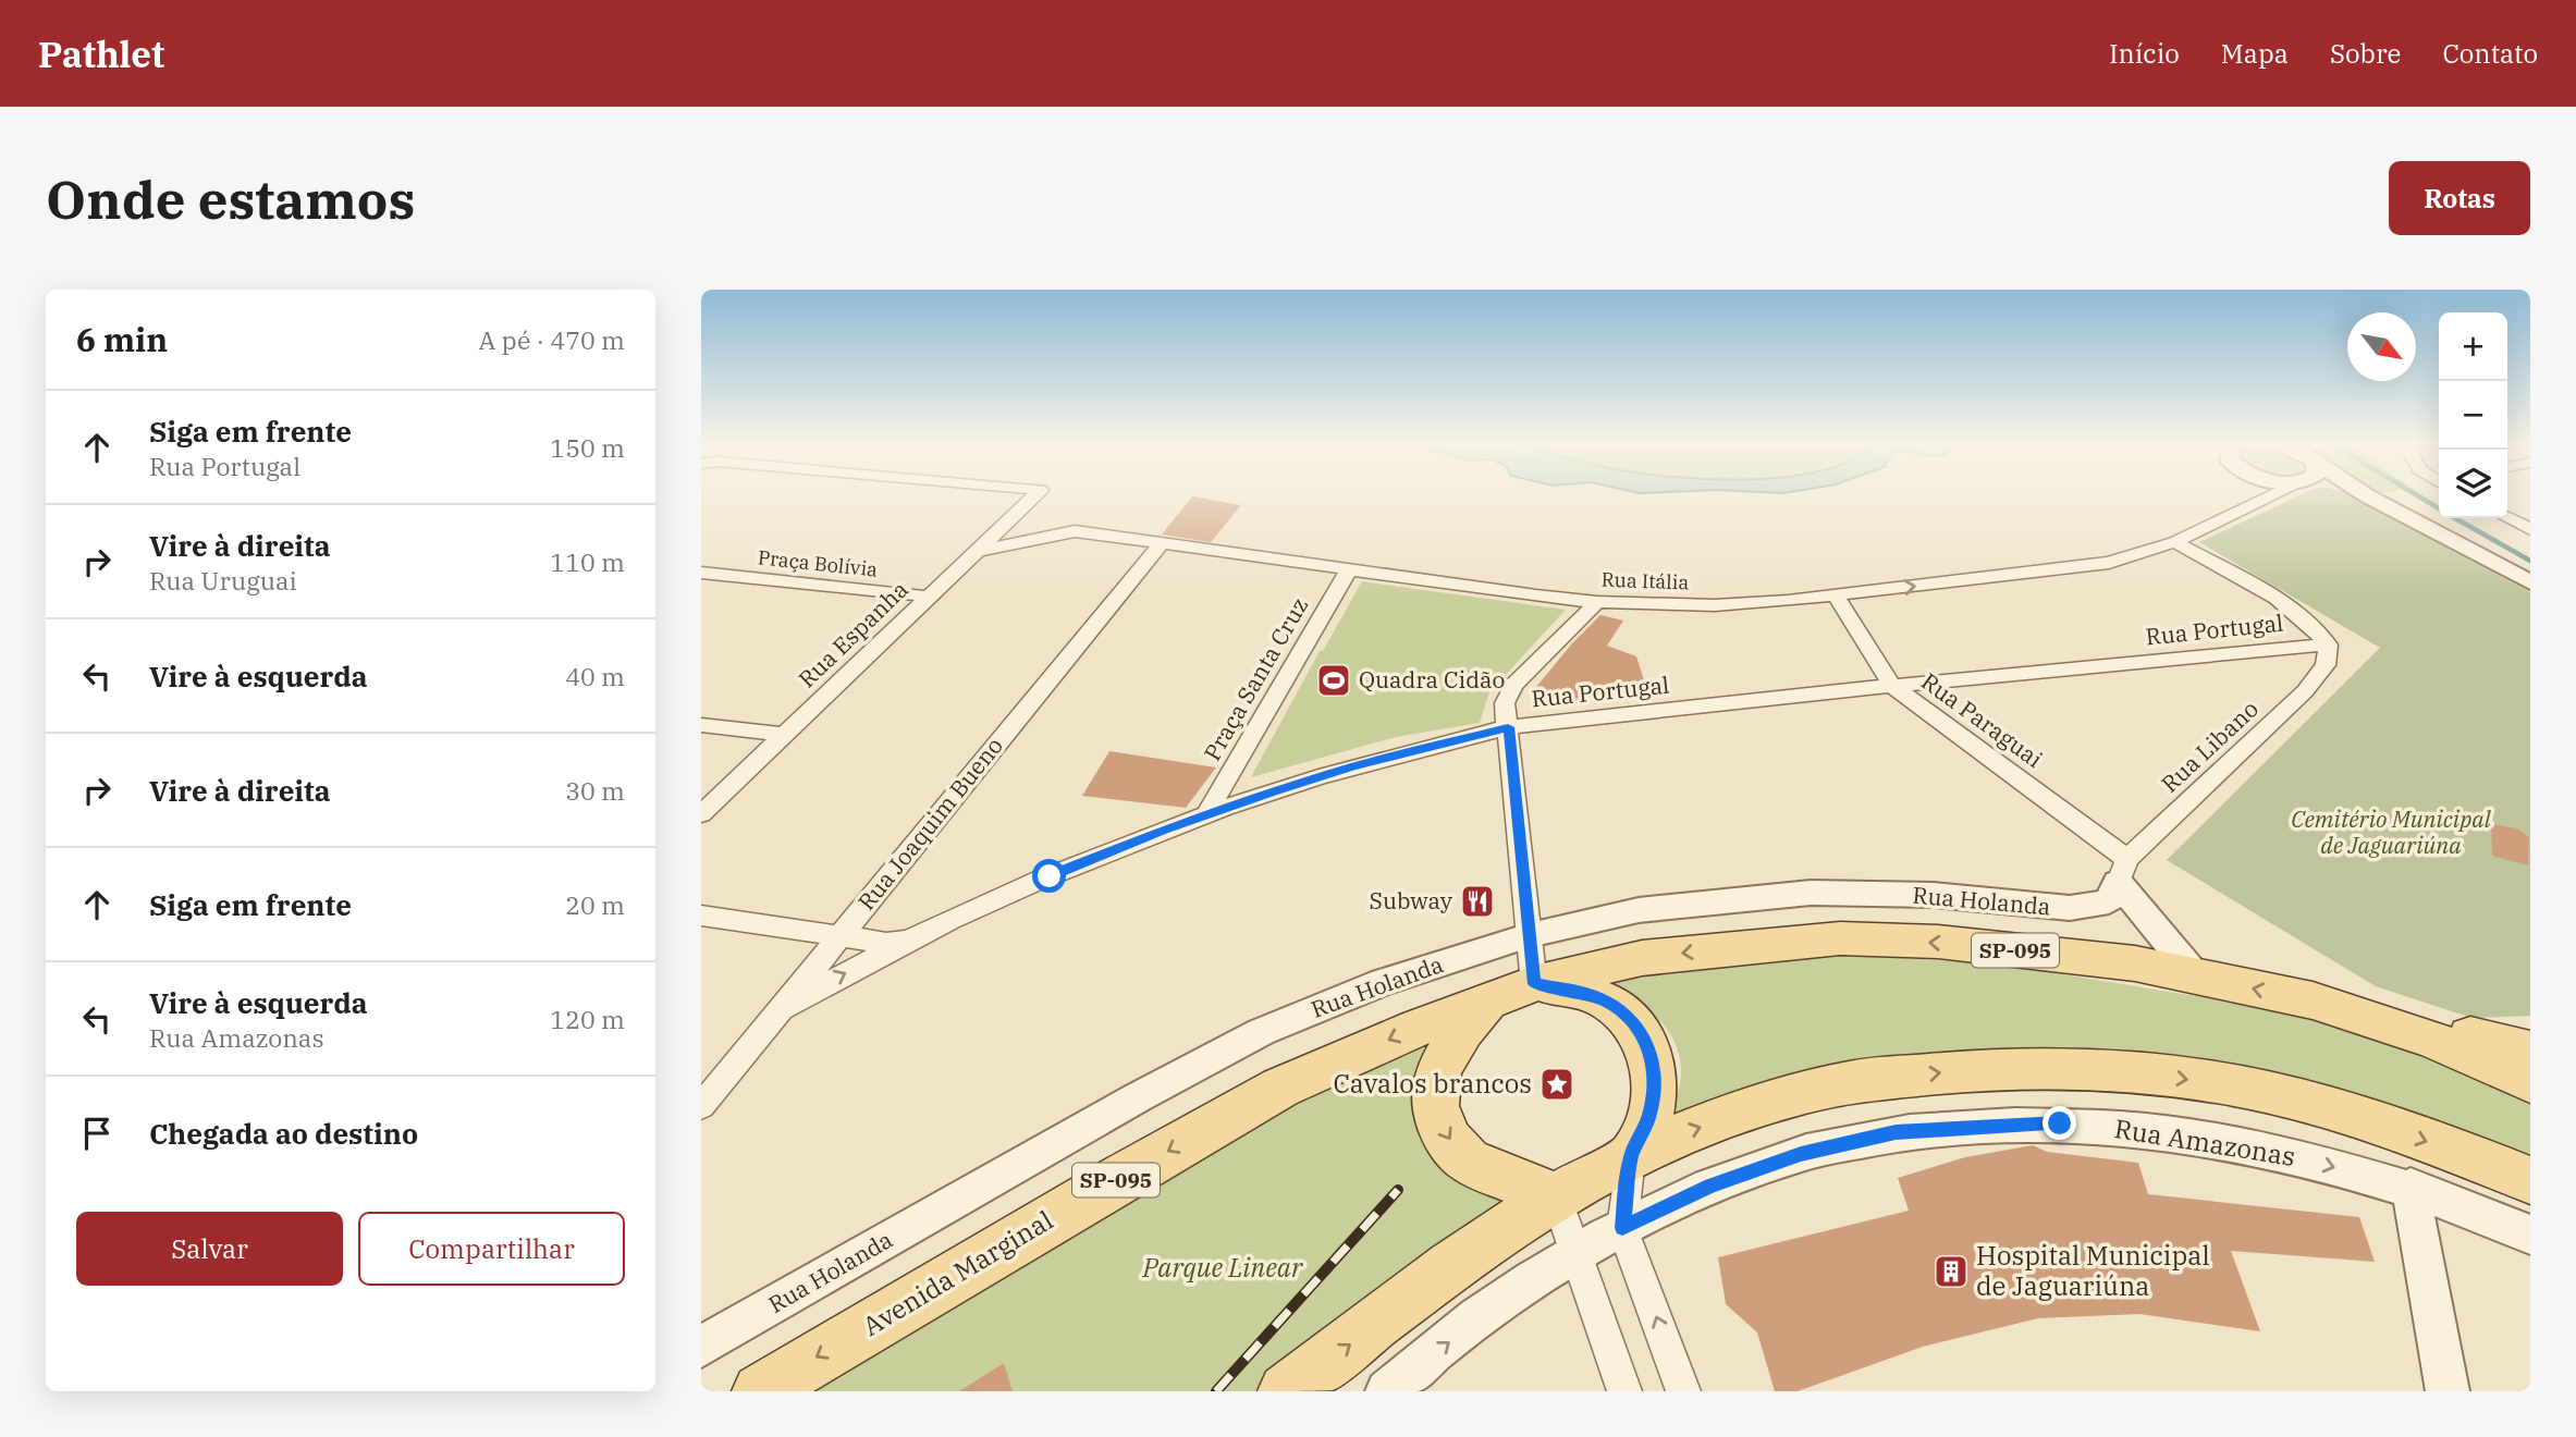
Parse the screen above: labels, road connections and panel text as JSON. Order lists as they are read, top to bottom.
{
  "streets": {
    "main road": ["SP-095", "Avenida Marginal"],
    "street": [
      "Praça Bolívia",
      "Rua Itália",
      "Rua Portugal",
      "Rua Espanha",
      "Praça Santa Cruz",
      "Rua Paraguai",
      "Rua Libano",
      "Rua Joaquim Bueno",
      "Rua Holanda",
      "Rua Amazonas"
    ]
  },
  "crossings": [
    ["Praça Bolívia", "Rua Espanha"],
    ["Rua Itália", "Rua Espanha"],
    ["Rua Itália", "Praça Santa Cruz"],
    ["Rua Itália", "Rua Paraguai"],
    ["Rua Itália", "Rua Joaquim Bueno"],
    ["Rua Portugal", "Praça Santa Cruz"],
    ["Rua Portugal", "Rua Paraguai"],
    ["Rua Portugal", "Rua Libano"],
    ["Rua Portugal", "Rua Joaquim Bueno"],
    ["Rua Paraguai", "Rua Libano"],
    ["Rua Paraguai", "Rua Holanda"],
    ["Rua Libano", "Rua Holanda"],
    ["SP-095", "Avenida Marginal"]
  ],
  "one_way": ["Rua Amazonas"],
  "parks": ["Cemitério Municipal de Jaguariúna", "Parque Linear"],
  "places": {
    "sports": ["Quadra Cidão"],
    "restaurant": ["Subway"],
    "place": ["Cavalos brancos"],
    "building": ["Hospital Municipal de Jaguariúna"]
  },
  "north": "bottom right",
  "page": {
    "header": "Pathlet",
    "nav": [
      "Início",
      "Mapa",
      "Sobre",
      "Contato"
    ],
    "buttons": [
      "Rotas",
      ["Salvar", "Compartilhar"]
    ],
    "title": "Onde estamos",
    "heading": ["6 min", "A pé · 470 m"],
    "map_buttons": ["+", "−"],
    "list": [
      ["Siga em frente", "Rua Portugal", "150 m"],
      ["Vire à direita", "Rua Uruguai", "110 m"],
      ["Vire à esquerda", "40 m"],
      ["Vire à direita", "30 m"],
      ["Siga em frente", "20 m"],
      ["Vire à esquerda", "Rua Amazonas", "120 m"],
      "Chegada ao destino"
    ]
  }
}
